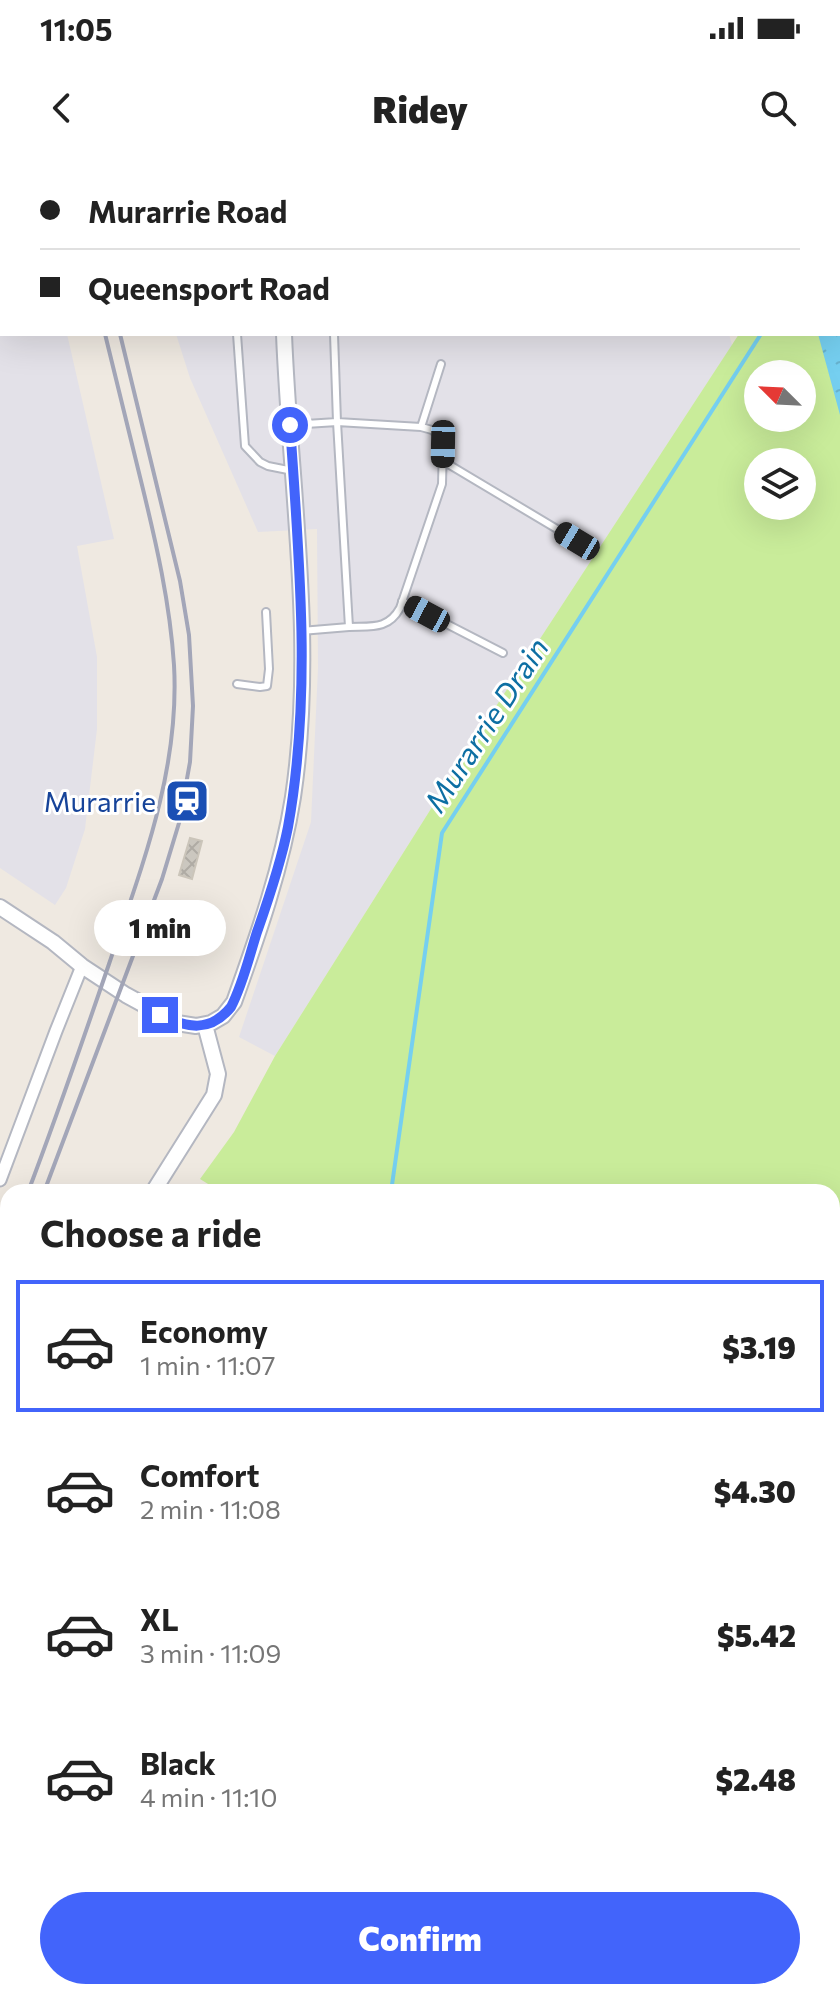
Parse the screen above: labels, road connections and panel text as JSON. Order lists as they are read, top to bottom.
{
  "water": ["Murarrie Drain"],
  "places": {
    "station": ["Murarrie"]
  },
  "north": "top left",
  "page": {
    "status": "11:05",
    "header": "Ridey",
    "banner": ["Murarrie Road", "Queensport Road"],
    "bubble": "1 min",
    "heading": "Choose a ride",
    "list": [
      {
        "name": "Economy",
        "note": "1 min · 11:07",
        "value": "$3.19"
      },
      {
        "name": "Comfort",
        "note": "2 min · 11:08",
        "value": "$4.30"
      },
      {
        "name": "XL",
        "note": "3 min · 11:09",
        "value": "$5.42"
      },
      {
        "name": "Black",
        "note": "4 min · 11:10",
        "value": "$2.48"
      }
    ],
    "buttons": "Confirm"
  }
}
